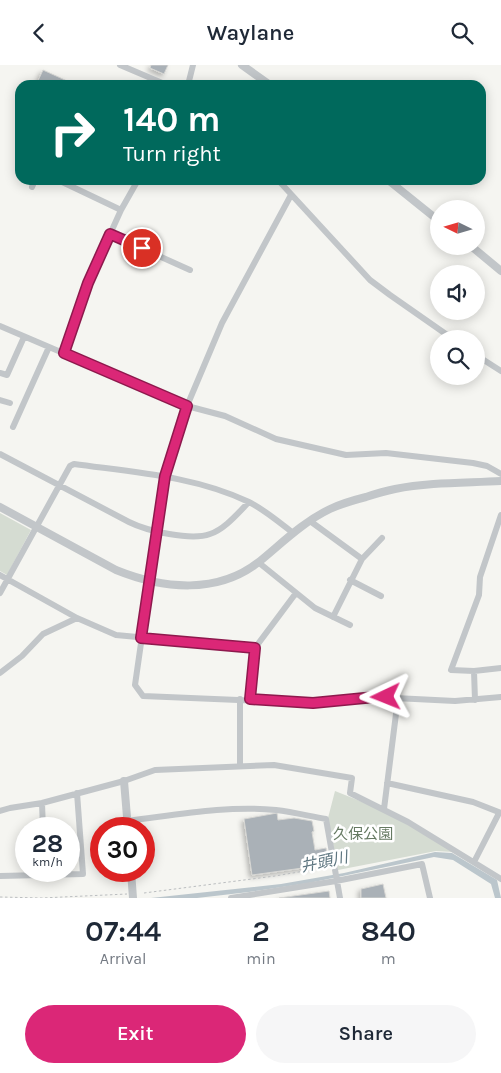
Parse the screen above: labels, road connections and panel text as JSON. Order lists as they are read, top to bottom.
{
  "water": ["井頭川"],
  "parks": ["久保公園"],
  "north": "left",
  "page": {
    "header": "Waylane",
    "turn": ["140 m", "Turn right"],
    "speed": "28 km/h",
    "limit": "30",
    "eta": [
      "07:44",
      "Arrival",
      "2",
      "min",
      "840",
      "m"
    ],
    "buttons": ["Exit", "Share"]
  }
}
